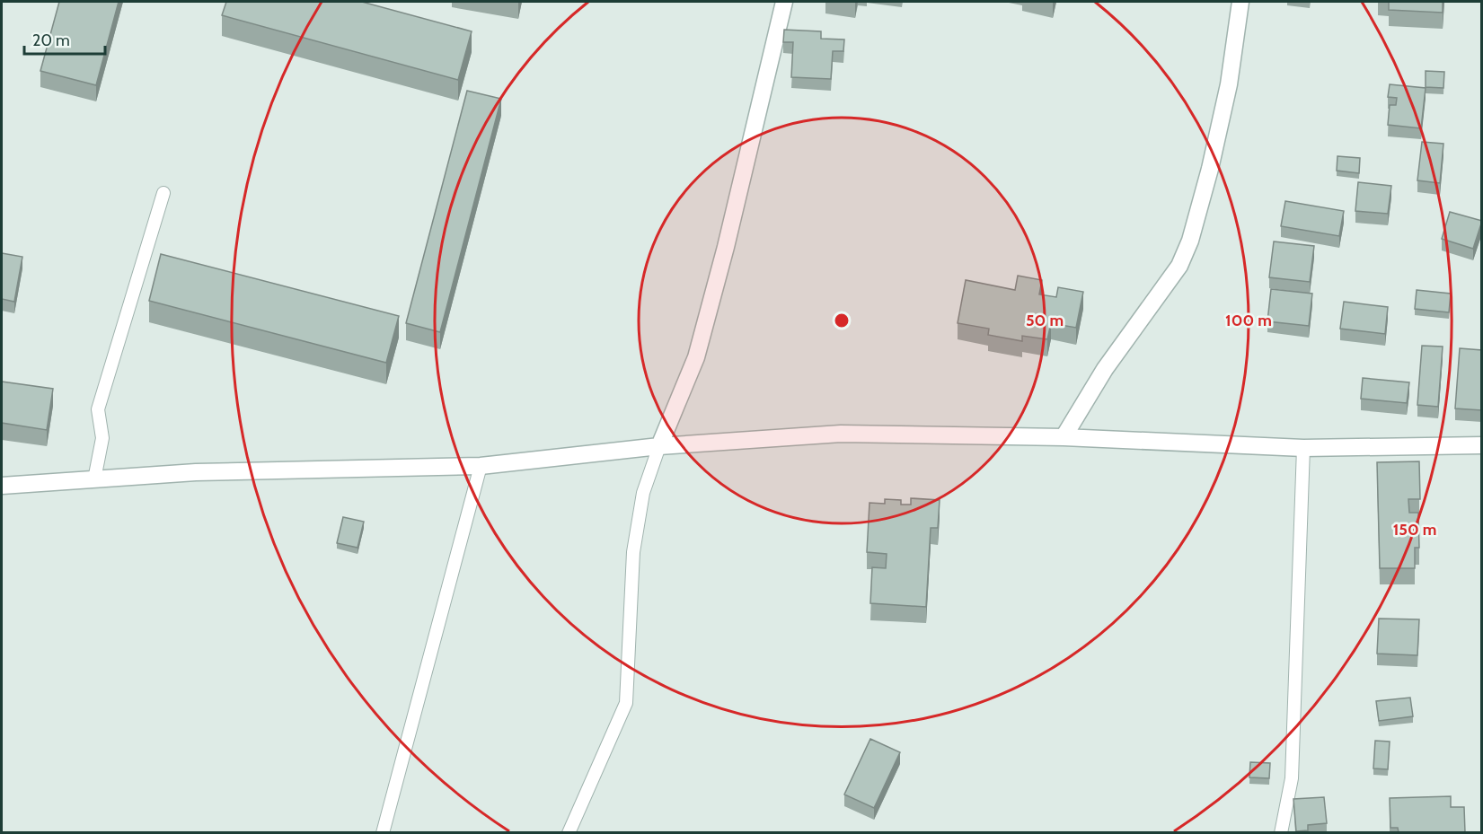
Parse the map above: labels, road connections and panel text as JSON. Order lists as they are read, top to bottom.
{
  "scale_bar": "20 m",
  "rings": ["50 m", "100 m", "150 m"]
}
